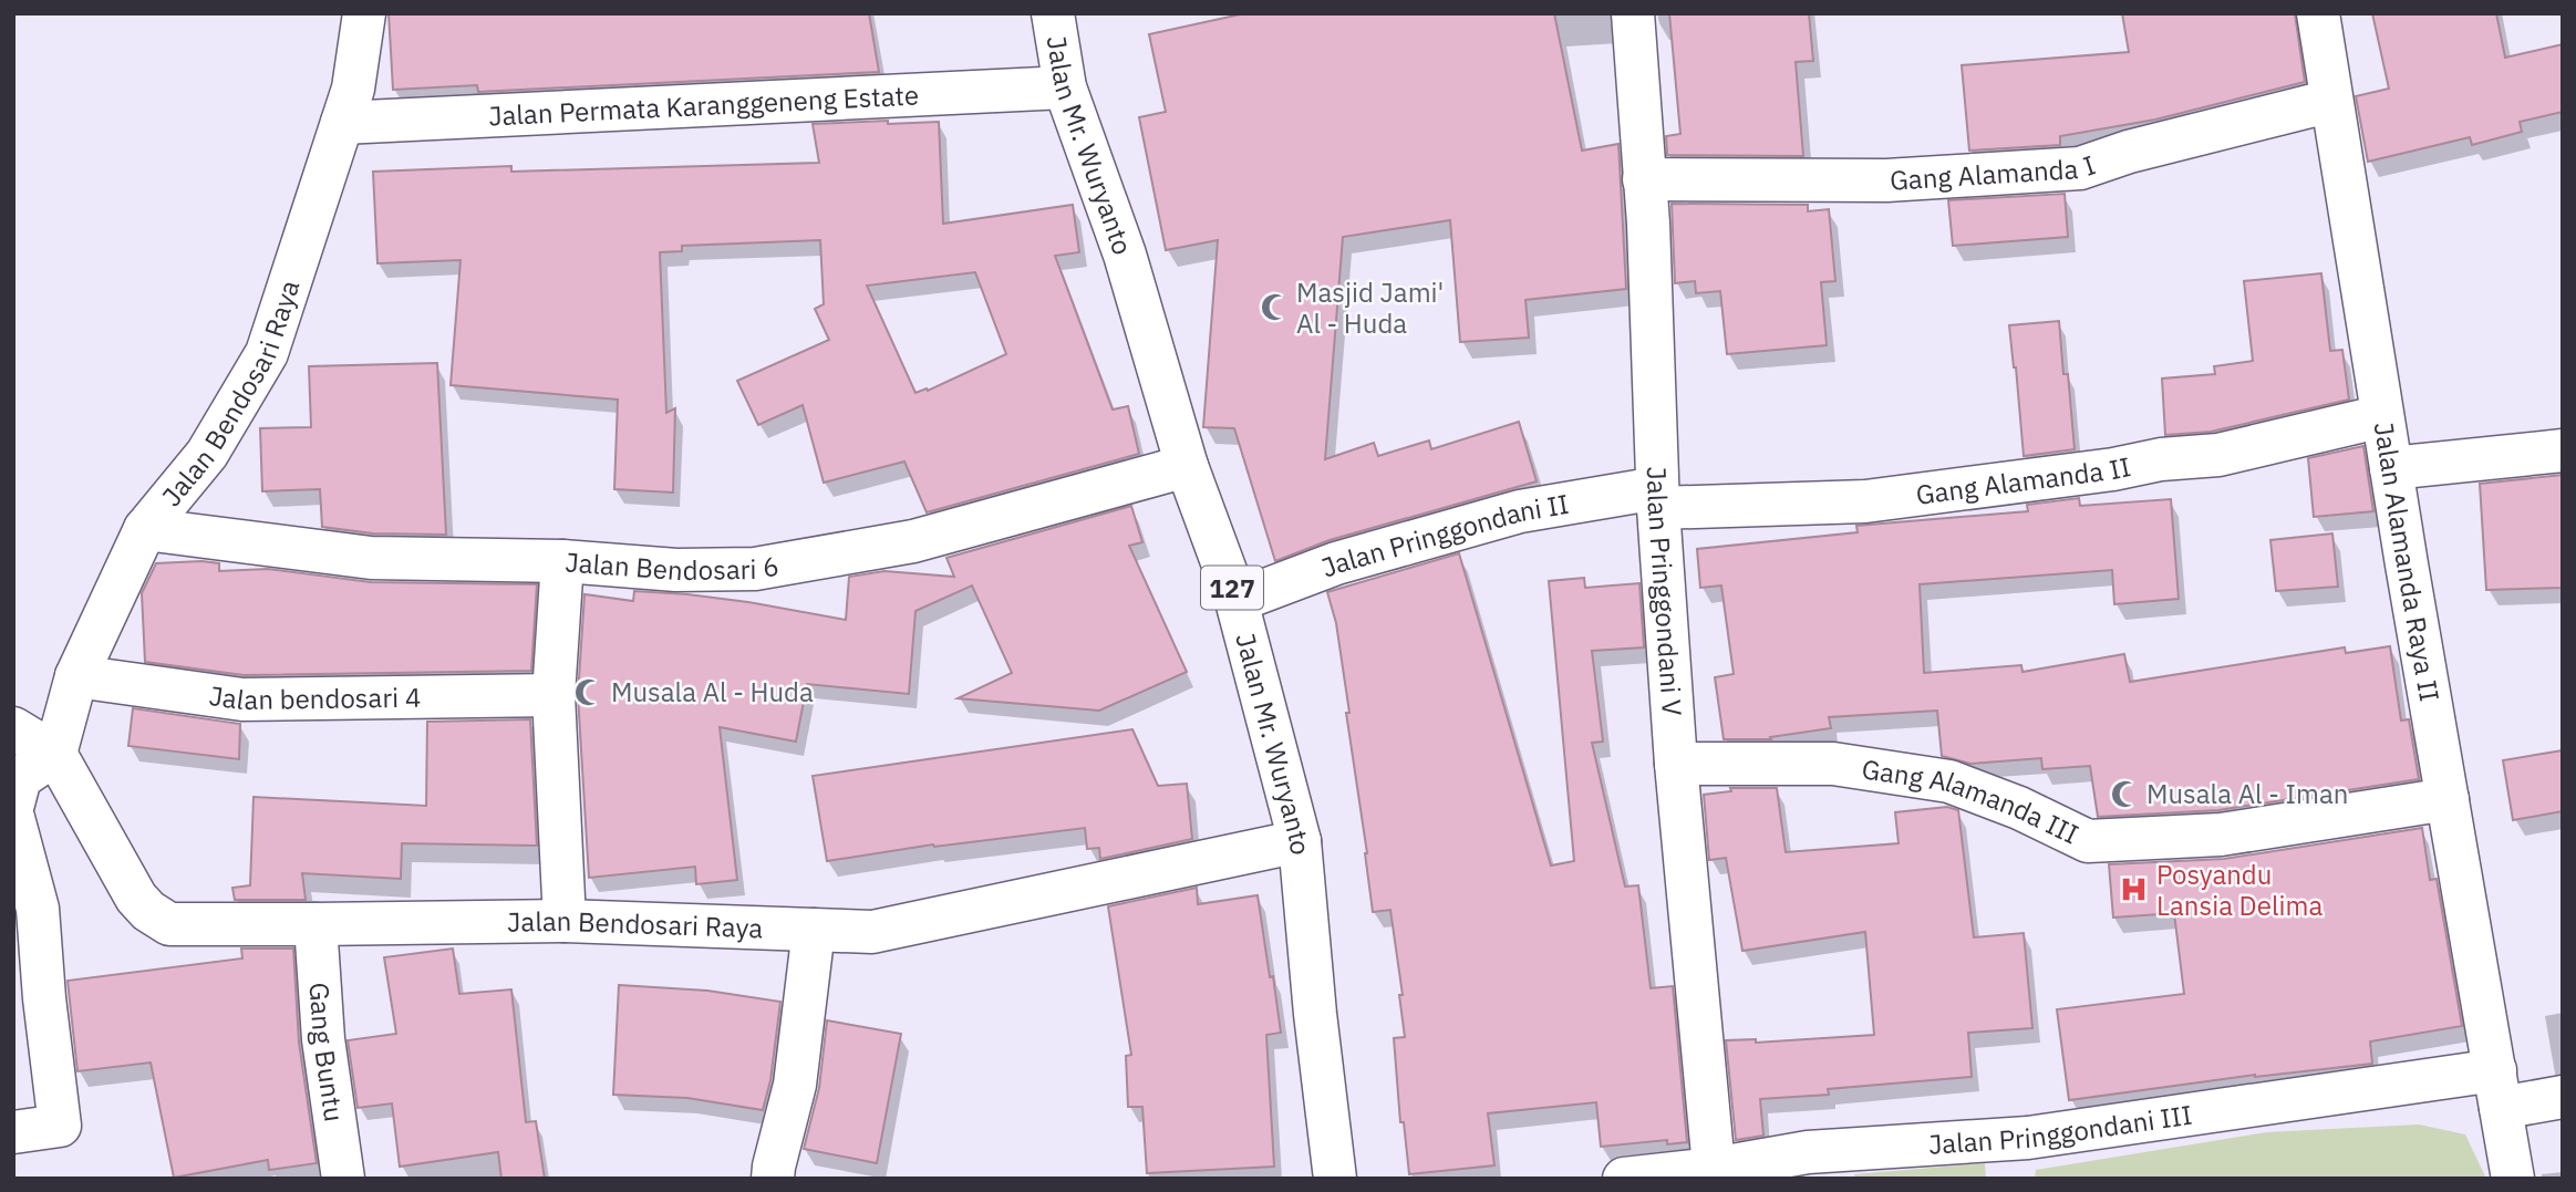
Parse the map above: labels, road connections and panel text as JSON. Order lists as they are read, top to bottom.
{
  "streets": {
    "street": [
      "Jalan Permata Karanggeneng Estate",
      "Jalan Mr. Wuryanto",
      "Gang Alamanda I",
      "Jalan Bendosari Raya",
      "Gang Alamanda II",
      "Jalan Pringgondani II",
      "Jalan Alamanda Raya II",
      "Jalan Bendosari 6",
      "127",
      "Jalan Pringgondani V",
      "Jalan bendosari 4",
      "Gang Alamanda III",
      "Gang Buntu",
      "Jalan Pringgondani III"
    ]
  },
  "crossings": [
    ["Jalan Permata Karanggeneng Estate", "Jalan Mr. Wuryanto"],
    ["Jalan Permata Karanggeneng Estate", "Jalan Bendosari Raya"],
    ["Jalan Mr. Wuryanto", "Jalan Bendosari Raya"],
    ["Jalan Mr. Wuryanto", "Jalan Pringgondani II"],
    ["Jalan Mr. Wuryanto", "Jalan Bendosari 6"],
    ["Gang Alamanda I", "Jalan Alamanda Raya II"],
    ["Gang Alamanda I", "Jalan Pringgondani V"],
    ["Jalan Bendosari Raya", "Jalan Bendosari 6"],
    ["Jalan Bendosari Raya", "Jalan bendosari 4"],
    ["Jalan Bendosari Raya", "Gang Buntu"],
    ["Gang Alamanda II", "Jalan Pringgondani II"],
    ["Gang Alamanda II", "Jalan Alamanda Raya II"],
    ["Gang Alamanda II", "Jalan Pringgondani V"],
    ["Jalan Pringgondani II", "Jalan Pringgondani V"],
    ["Jalan Alamanda Raya II", "Gang Alamanda III"],
    ["Jalan Alamanda Raya II", "Jalan Pringgondani III"],
    ["Jalan Pringgondani V", "Gang Alamanda III"],
    ["Jalan Pringgondani V", "Jalan Pringgondani III"]
  ],
  "places": {
    "mosque": ["Masjid Jami' Al - Huda", "Musala Al - Huda", "Musala Al - Iman"],
    "hospital": ["Posyandu Lansia Delima"]
  }
}
